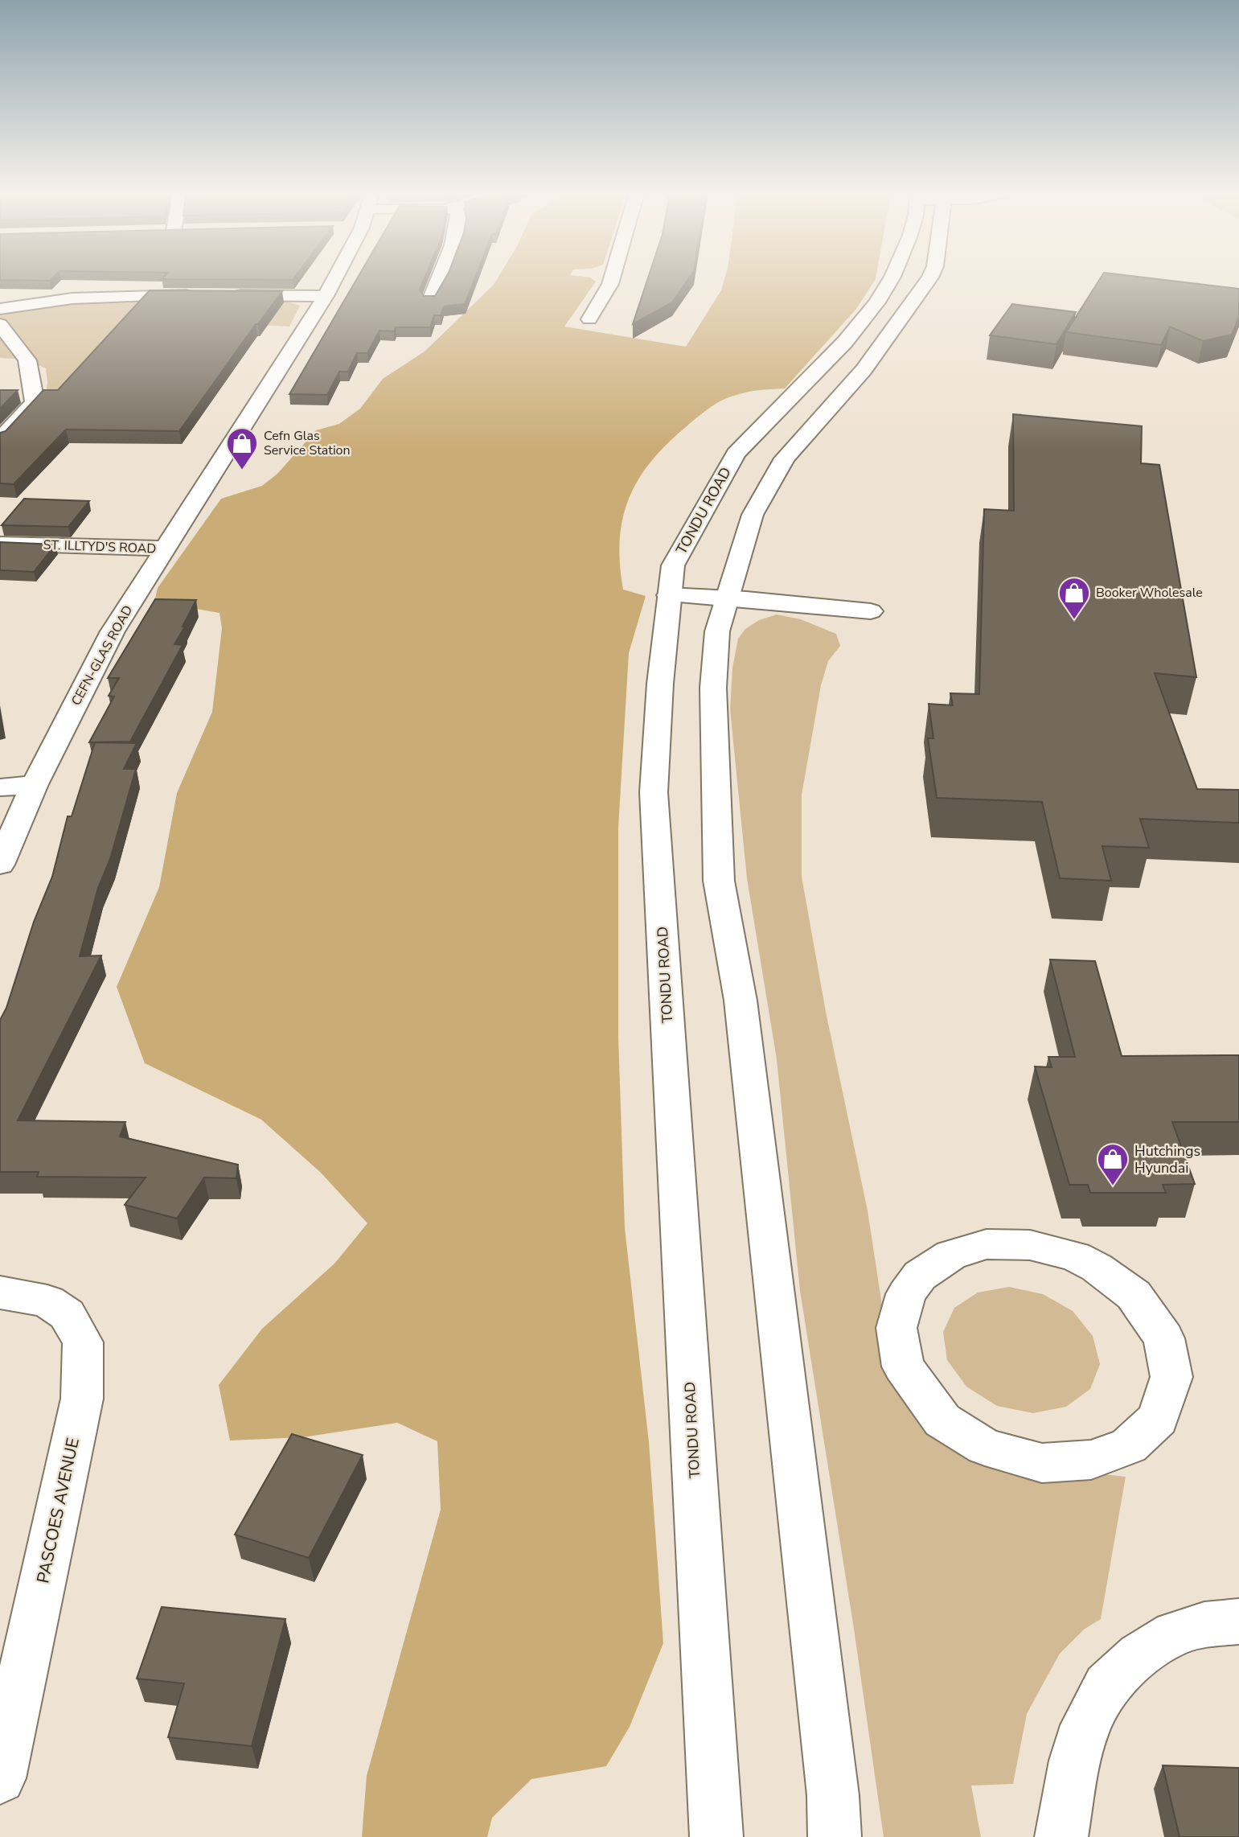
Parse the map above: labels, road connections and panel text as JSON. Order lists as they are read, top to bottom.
{
  "streets": {
    "street": [
      "TONDU ROAD",
      "ST. ILLTYD'S ROAD",
      "CEFN-GLAS ROAD",
      "PASCOES AVENUE"
    ]
  },
  "crossings": [
    ["ST. ILLTYD'S ROAD", "CEFN-GLAS ROAD"]
  ],
  "places": {
    "shop": ["Cefn Glas Service Station", "Booker Wholesale", "Hutchings Hyundai"]
  }
}
